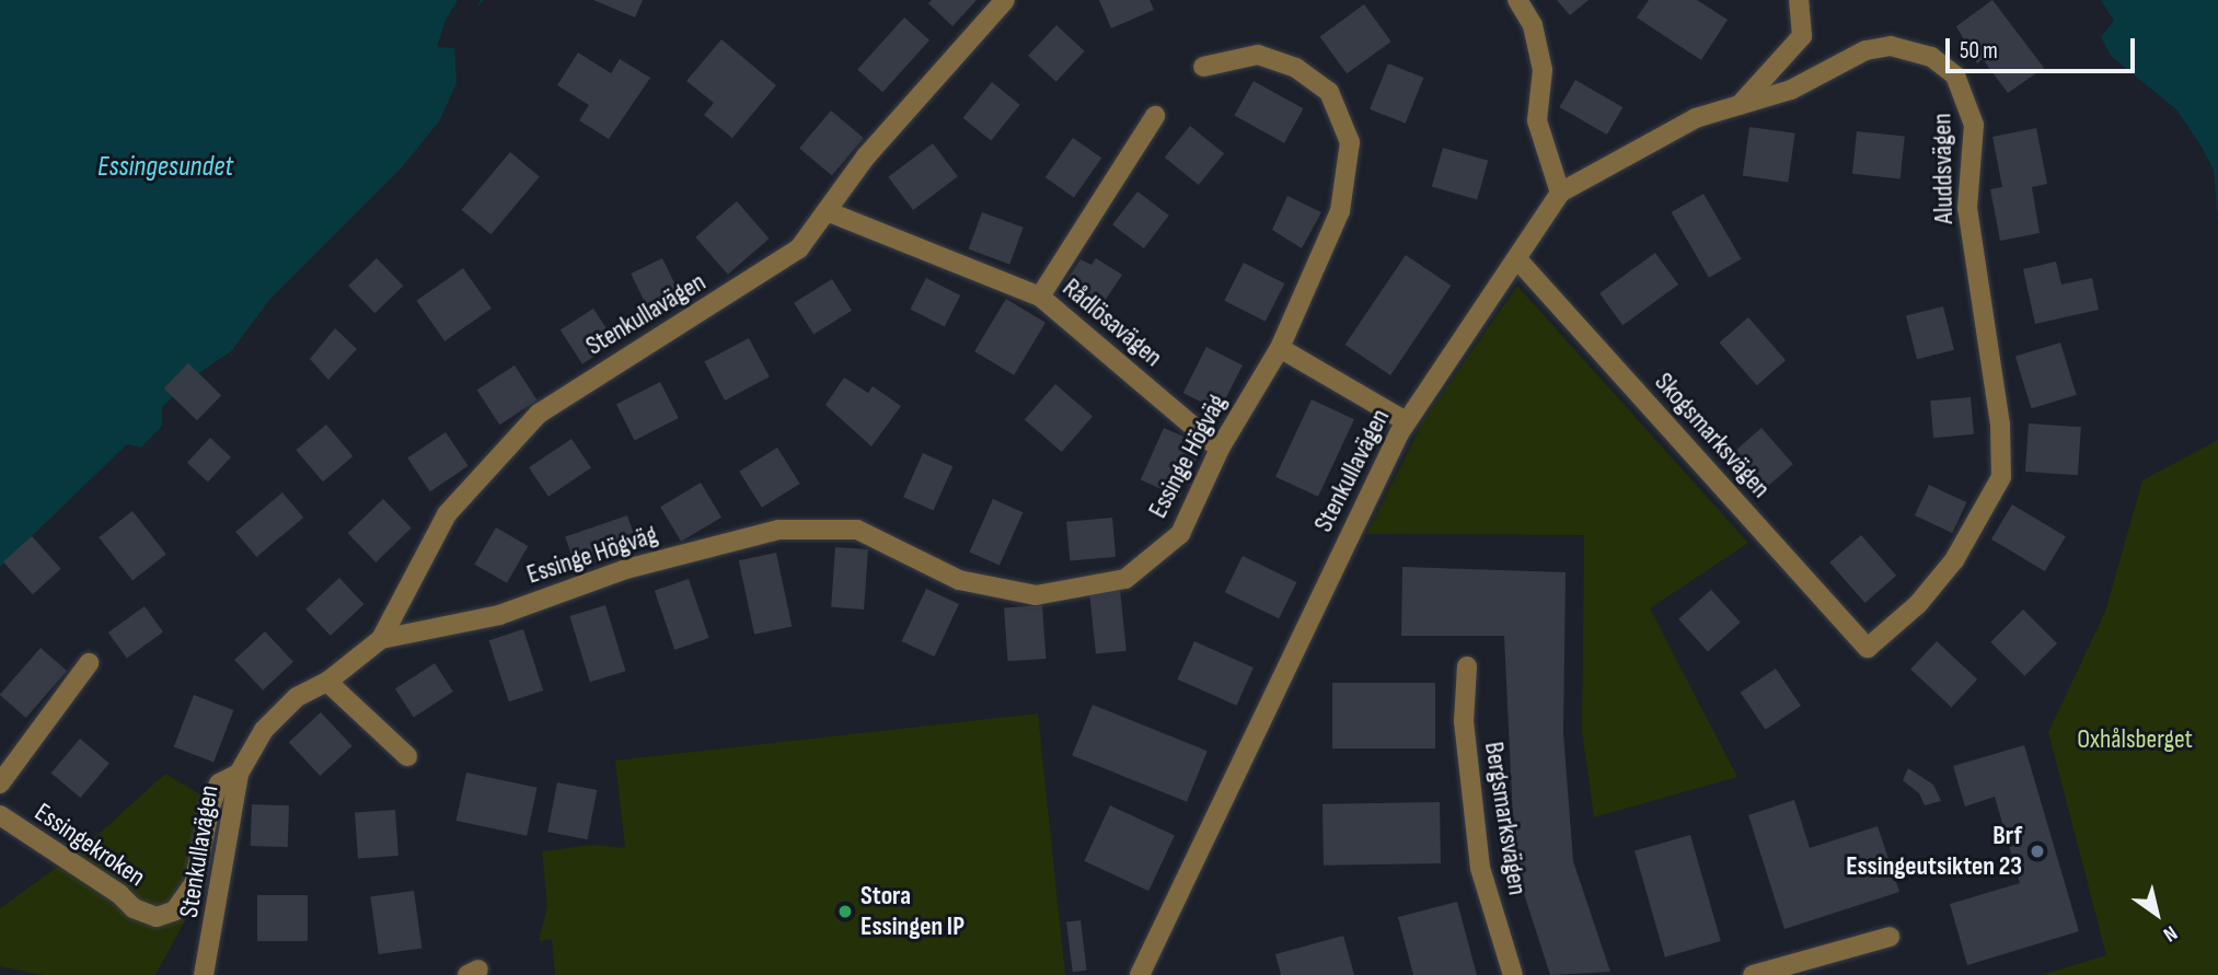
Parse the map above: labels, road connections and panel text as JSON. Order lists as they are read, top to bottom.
{
  "streets": {
    "street": [
      "Aluddsvägen",
      "Stenkullavägen",
      "Rådlösavägen",
      "Skogsmarksvägen",
      "Essinge Högväg",
      "Bergsmarksvägen",
      "Essingekroken"
    ]
  },
  "crossings": [
    ["Aluddsvägen", "Stenkullavägen"],
    ["Aluddsvägen", "Skogsmarksvägen"],
    ["Stenkullavägen", "Rådlösavägen"],
    ["Stenkullavägen", "Skogsmarksvägen"],
    ["Stenkullavägen", "Essinge Högväg"],
    ["Stenkullavägen", "Essingekroken"],
    ["Rådlösavägen", "Essinge Högväg"]
  ],
  "water": ["Essingesundet"],
  "parks": ["Oxhålsberget"],
  "places": ["Brf Essingeutsikten 23", "Stora Essingen IP"],
  "scale_bar": "50 m",
  "north": "bottom right"
}
